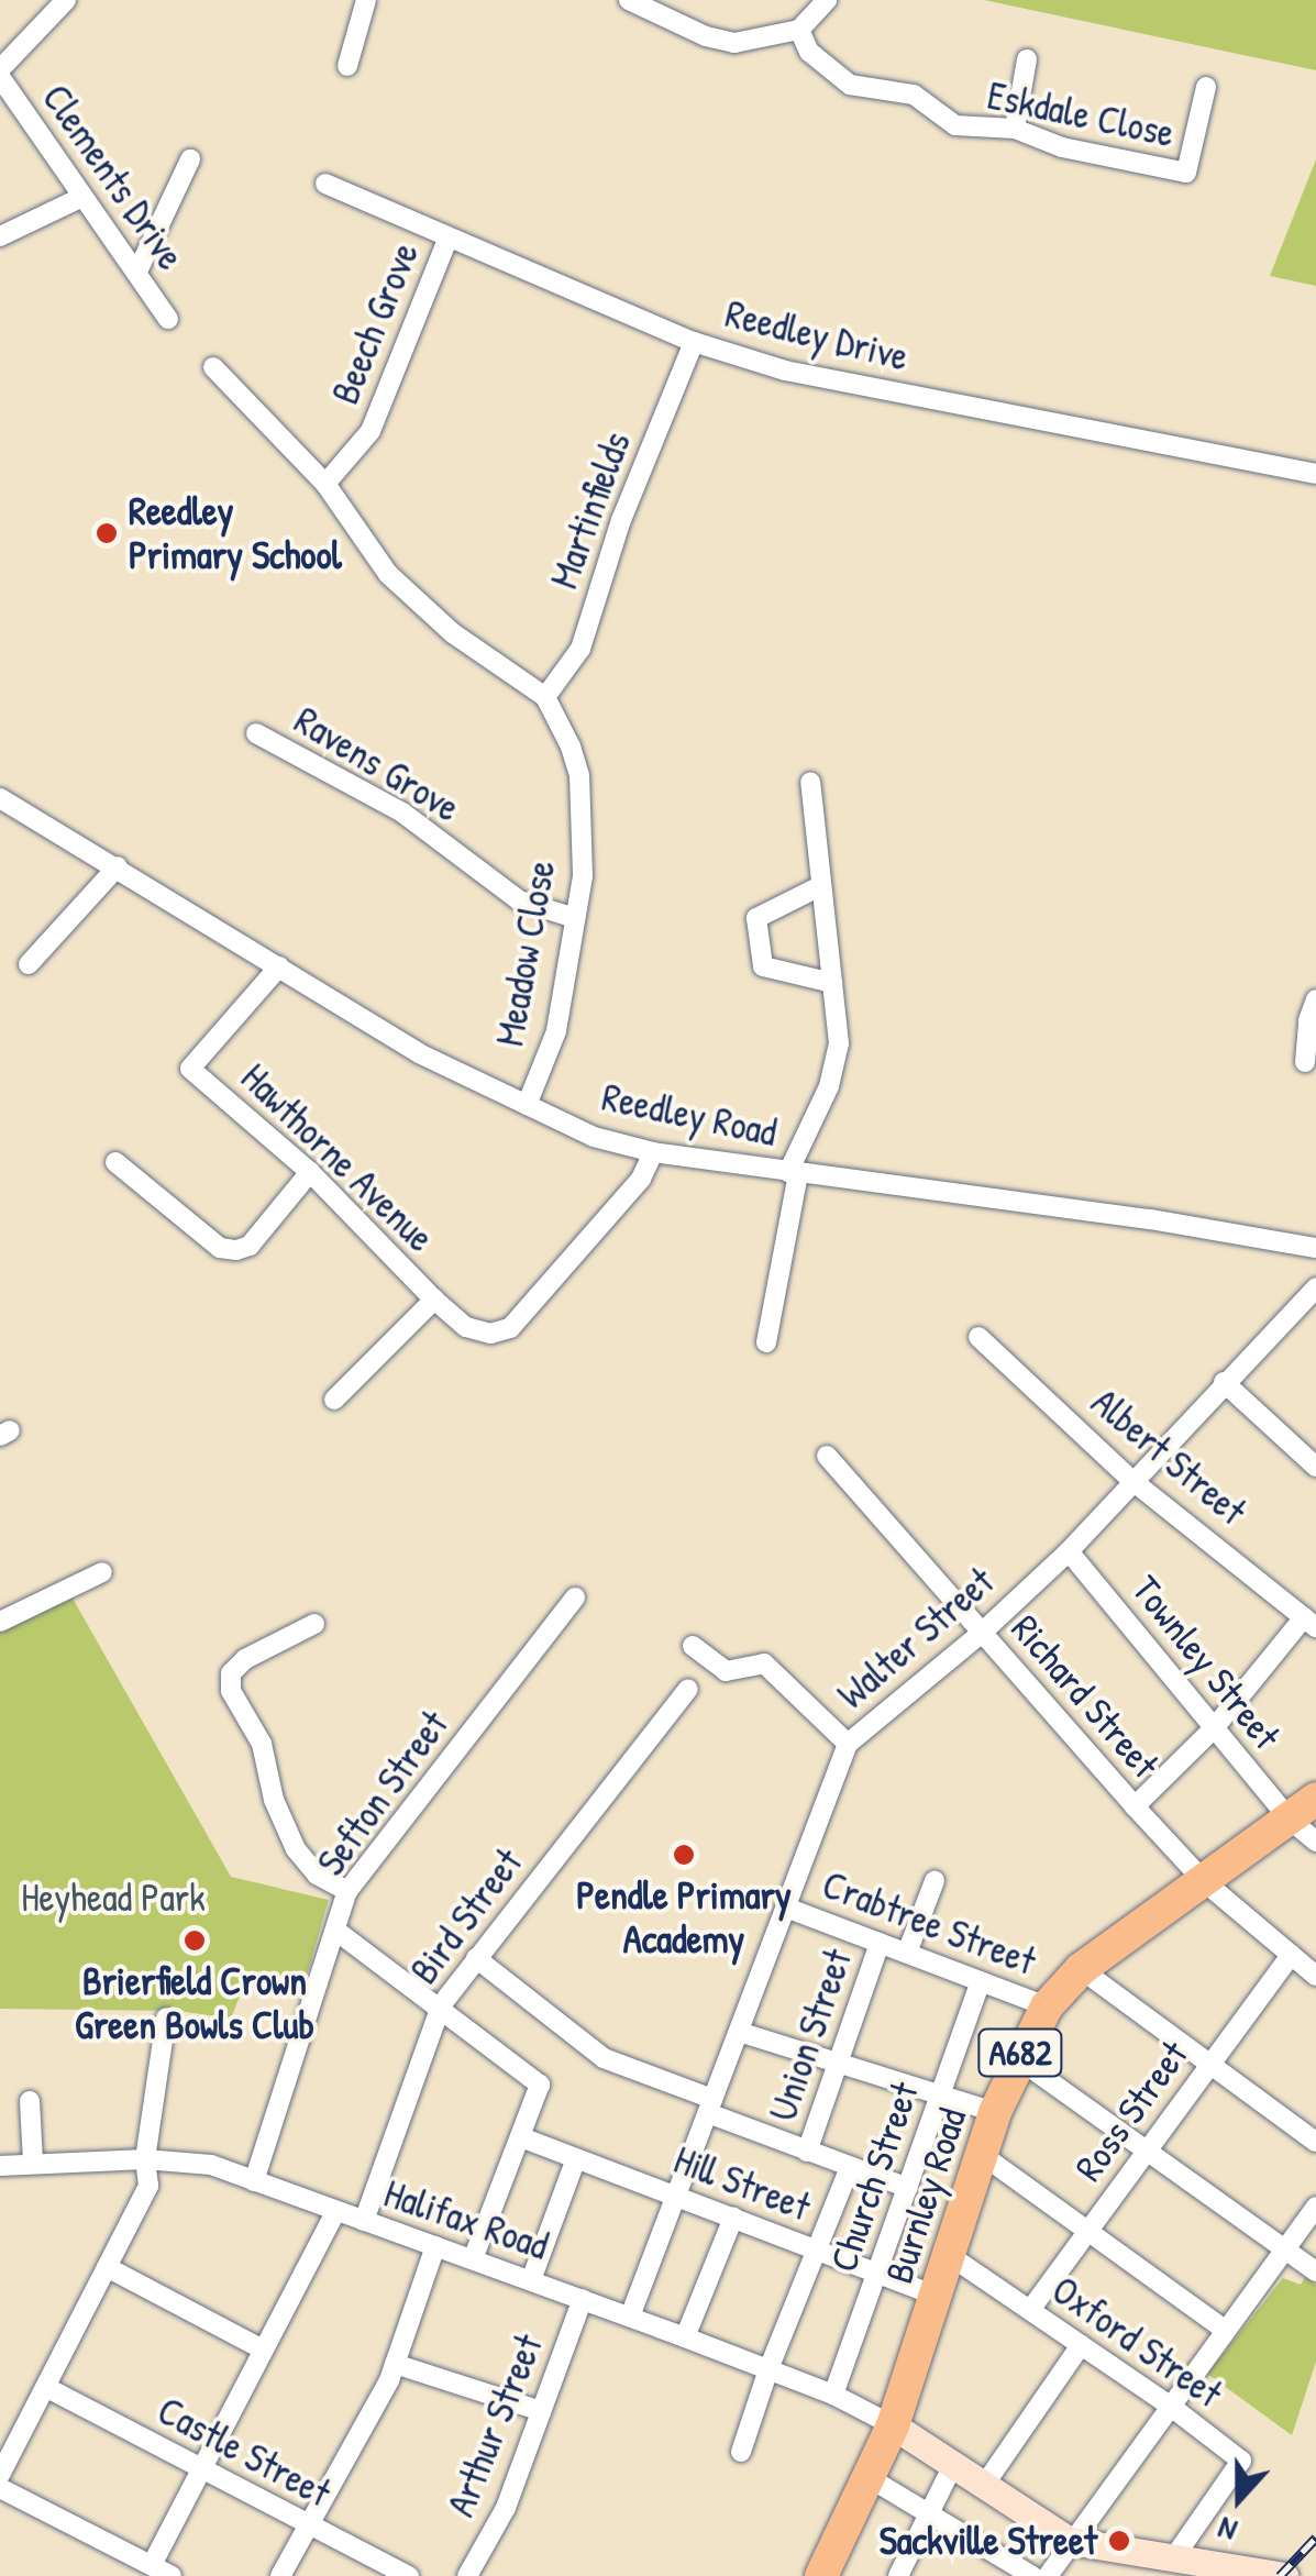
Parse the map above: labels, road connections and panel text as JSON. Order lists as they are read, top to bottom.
{
  "streets": {
    "highway": ["A682", "Burnley Road"],
    "street": [
      "Eskdale Close",
      "Clements Drive",
      "Beech Grove",
      "Reedley Drive",
      "Martinfields",
      "Ravens Grove",
      "Meadow Close",
      "Reedley Road",
      "Hawthorne Avenue",
      "Albert Street",
      "Walter Street",
      "Townley Street",
      "Richard Street",
      "Sefton Street",
      "Bird Street",
      "Crabtree Street",
      "Union Street",
      "Ross Street",
      "Church Street",
      "Hill Street",
      "Halifax Road",
      "Oxford Street",
      "Arthur Street",
      "Castle Street"
    ]
  },
  "crossings": [
    ["Beech Grove", "Reedley Drive"],
    ["Reedley Drive", "Martinfields"],
    ["Martinfields", "Meadow Close"],
    ["Ravens Grove", "Meadow Close"],
    ["Meadow Close", "Reedley Road"],
    ["Reedley Road", "Hawthorne Avenue"],
    ["Albert Street", "Walter Street"],
    ["Walter Street", "Townley Street"],
    ["Walter Street", "Richard Street"],
    ["Walter Street", "Crabtree Street"],
    ["Walter Street", "Hill Street"],
    ["Walter Street", "Halifax Road"],
    ["Townley Street", "Burnley Road"],
    ["Richard Street", "Ross Street"],
    ["Richard Street", "Burnley Road"],
    ["Sefton Street", "Halifax Road"],
    ["Bird Street", "Halifax Road"],
    ["Crabtree Street", "Union Street"],
    ["Crabtree Street", "Church Street"],
    ["Crabtree Street", "Burnley Road"],
    ["A682", "Burnley Road"],
    ["A682", "Halifax Road"],
    ["Ross Street", "Oxford Street"],
    ["Church Street", "Hill Street"],
    ["Church Street", "Halifax Road"],
    ["Hill Street", "Burnley Road"],
    ["Burnley Road", "Halifax Road"],
    ["Burnley Road", "Oxford Street"],
    ["Halifax Road", "Arthur Street"]
  ],
  "parks": ["Heyhead Park"],
  "places": [
    "Reedley Primary School",
    "Pendle Primary Academy",
    "Brierfield Crown Green Bowls Club",
    "Sackville Street"
  ],
  "north": "bottom"
}
